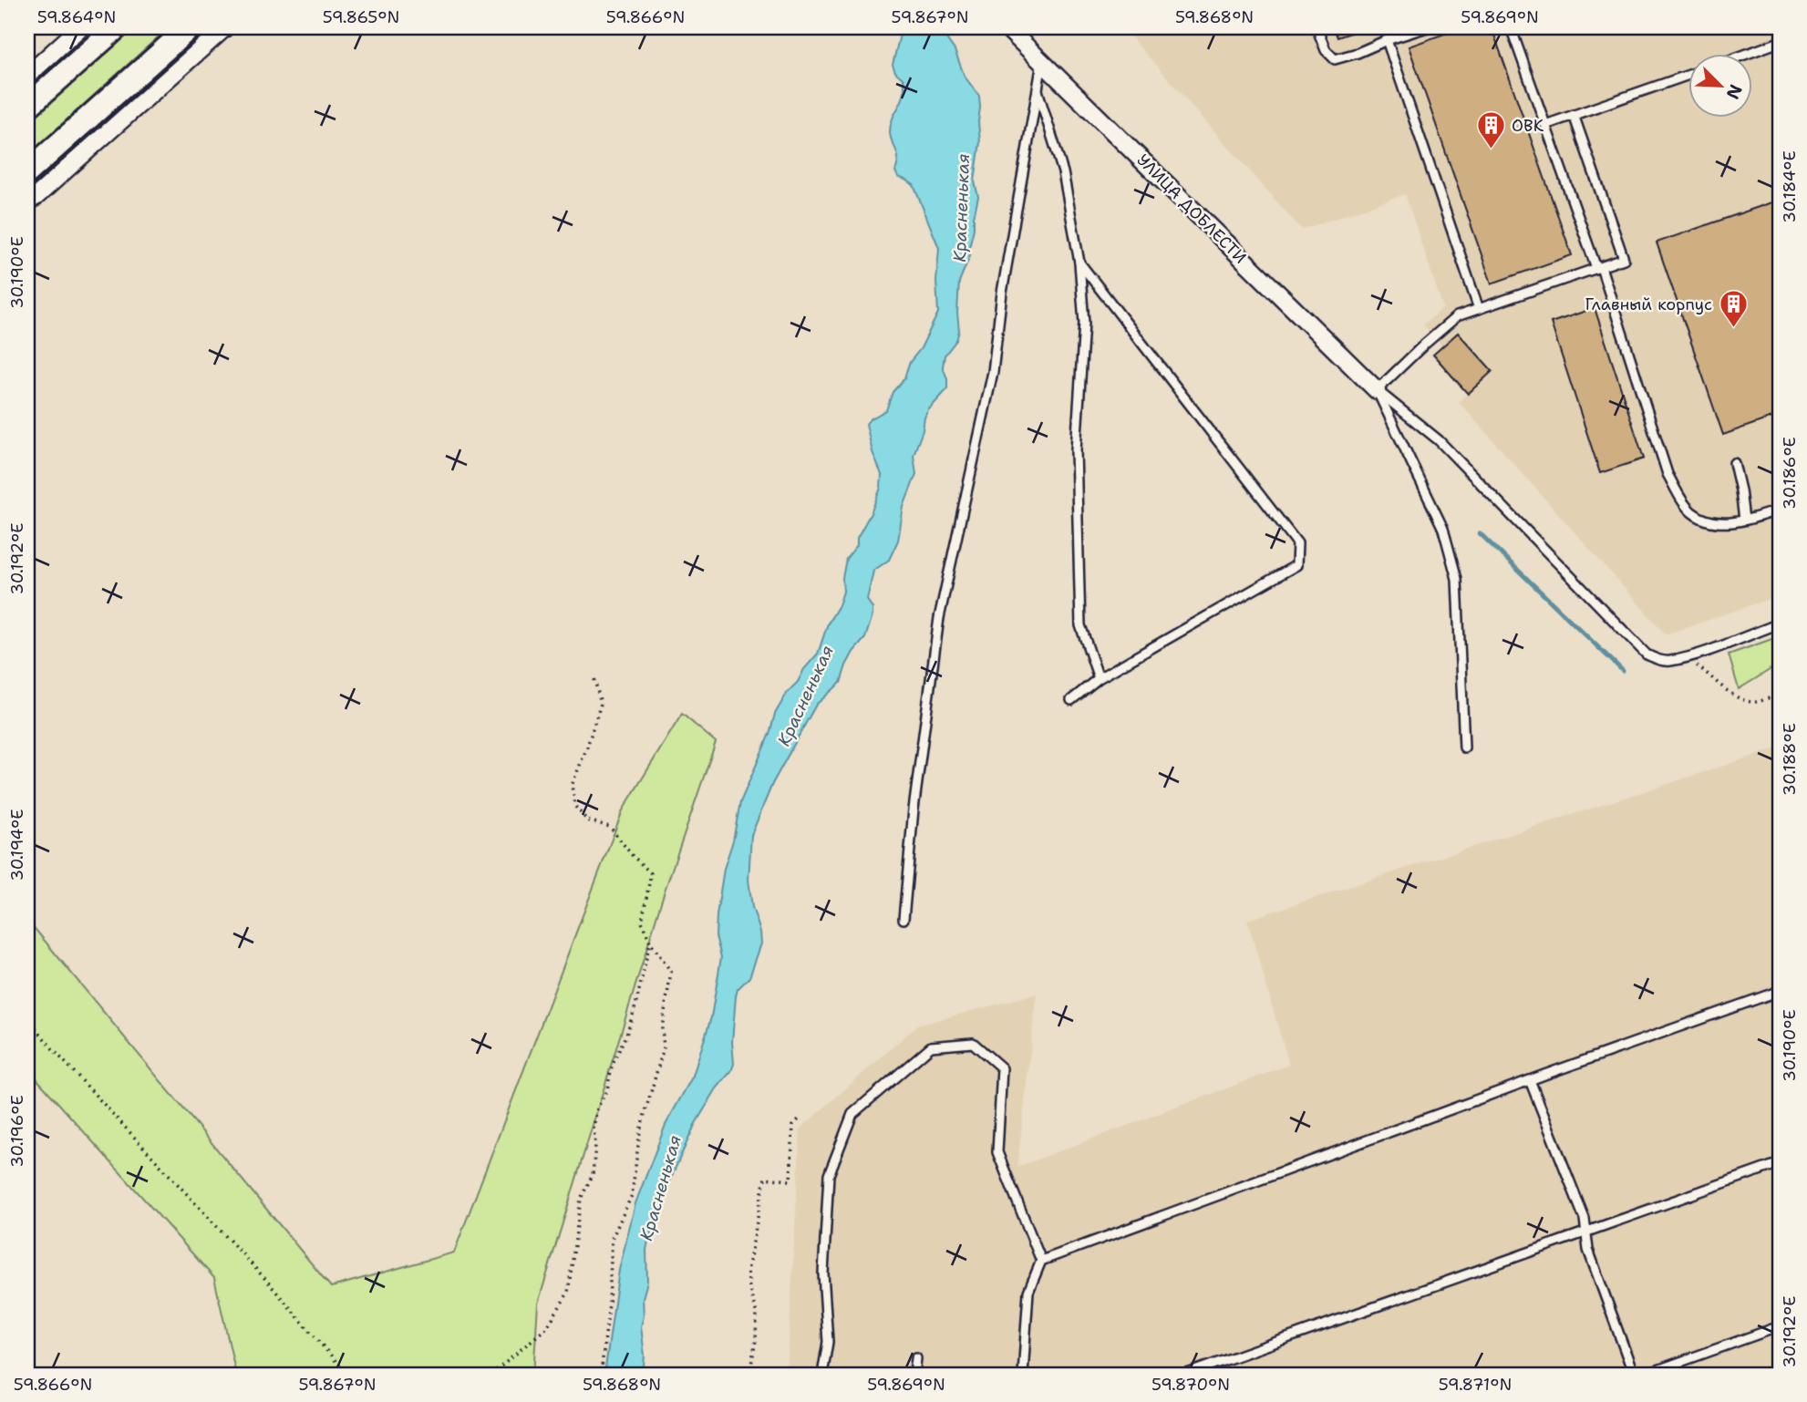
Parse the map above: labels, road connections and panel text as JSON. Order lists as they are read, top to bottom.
{
  "streets": {
    "street": ["УЛИЦА ДОБЛЕСТИ"]
  },
  "water": ["Красненькая"],
  "places": {
    "building": ["ОВК", "Главный корпус"]
  },
  "north": "bottom right",
  "coordinates": [
    "59.864°N",
    "59.865°N",
    "59.866°N",
    "59.867°N",
    "59.868°N",
    "59.869°N",
    "30.184°E",
    "30.190°E",
    "30.186°E",
    "30.192°E",
    "30.188°E",
    "30.194°E",
    "30.196°E",
    "59.870°N",
    "59.871°N"
  ]
}
